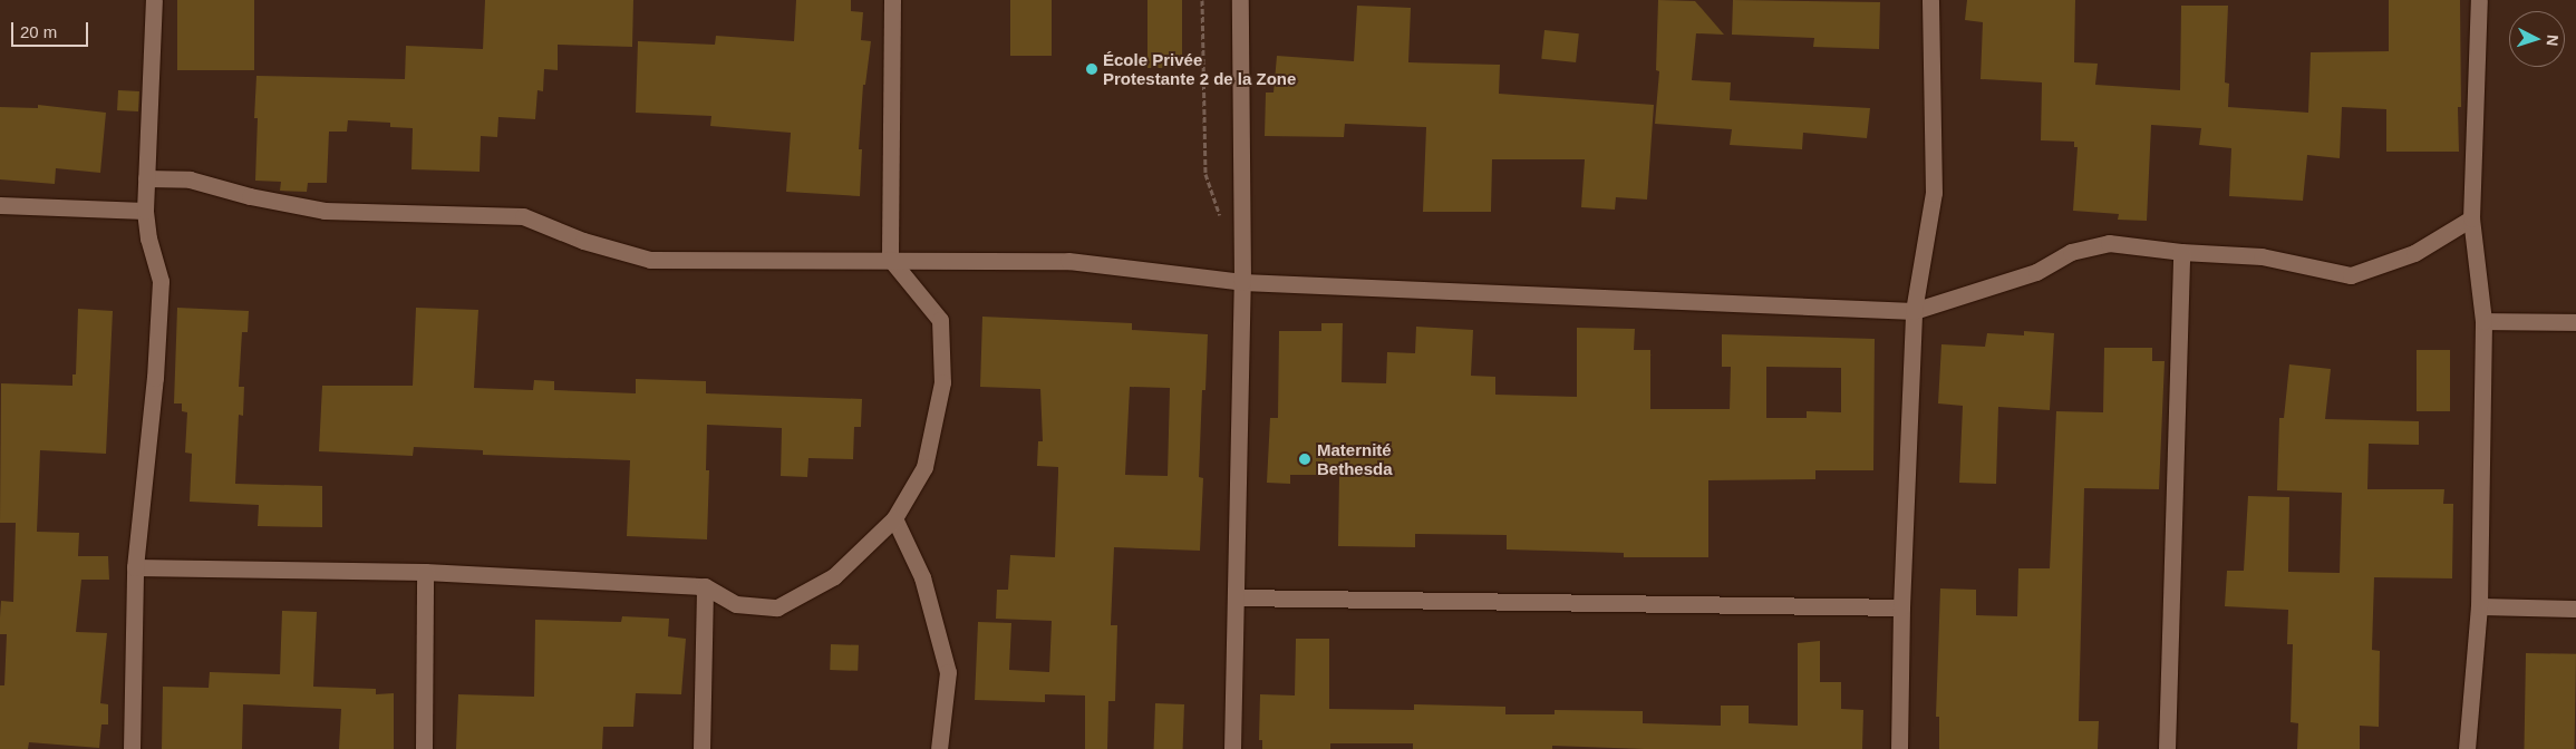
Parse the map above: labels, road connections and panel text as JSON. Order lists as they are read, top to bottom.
{
  "places": ["École Privée Protestante 2 de la Zone", "Maternité Bethesda"],
  "scale_bar": "20 m",
  "north": "right"
}
